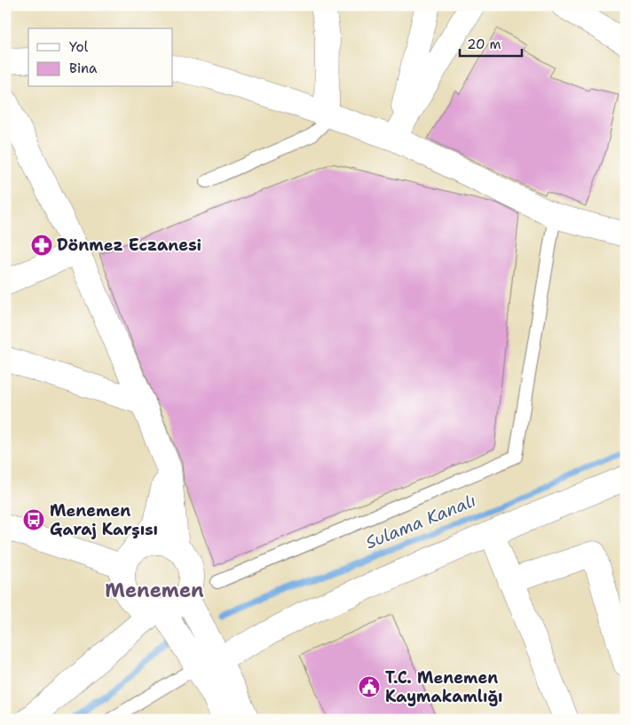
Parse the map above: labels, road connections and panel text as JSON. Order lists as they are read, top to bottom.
{
  "districts": ["Menemen"],
  "water": ["Sulama Kanalı"],
  "places": {
    "pharmacy": ["Dönmez Eczanesi"],
    "bus stop": ["Menemen Garaj Karşısı"],
    "public building": ["T.C. Menemen Kaymakamlığı"]
  },
  "legend": ["Yol", "Bina"],
  "scale_bar": "20 m"
}
